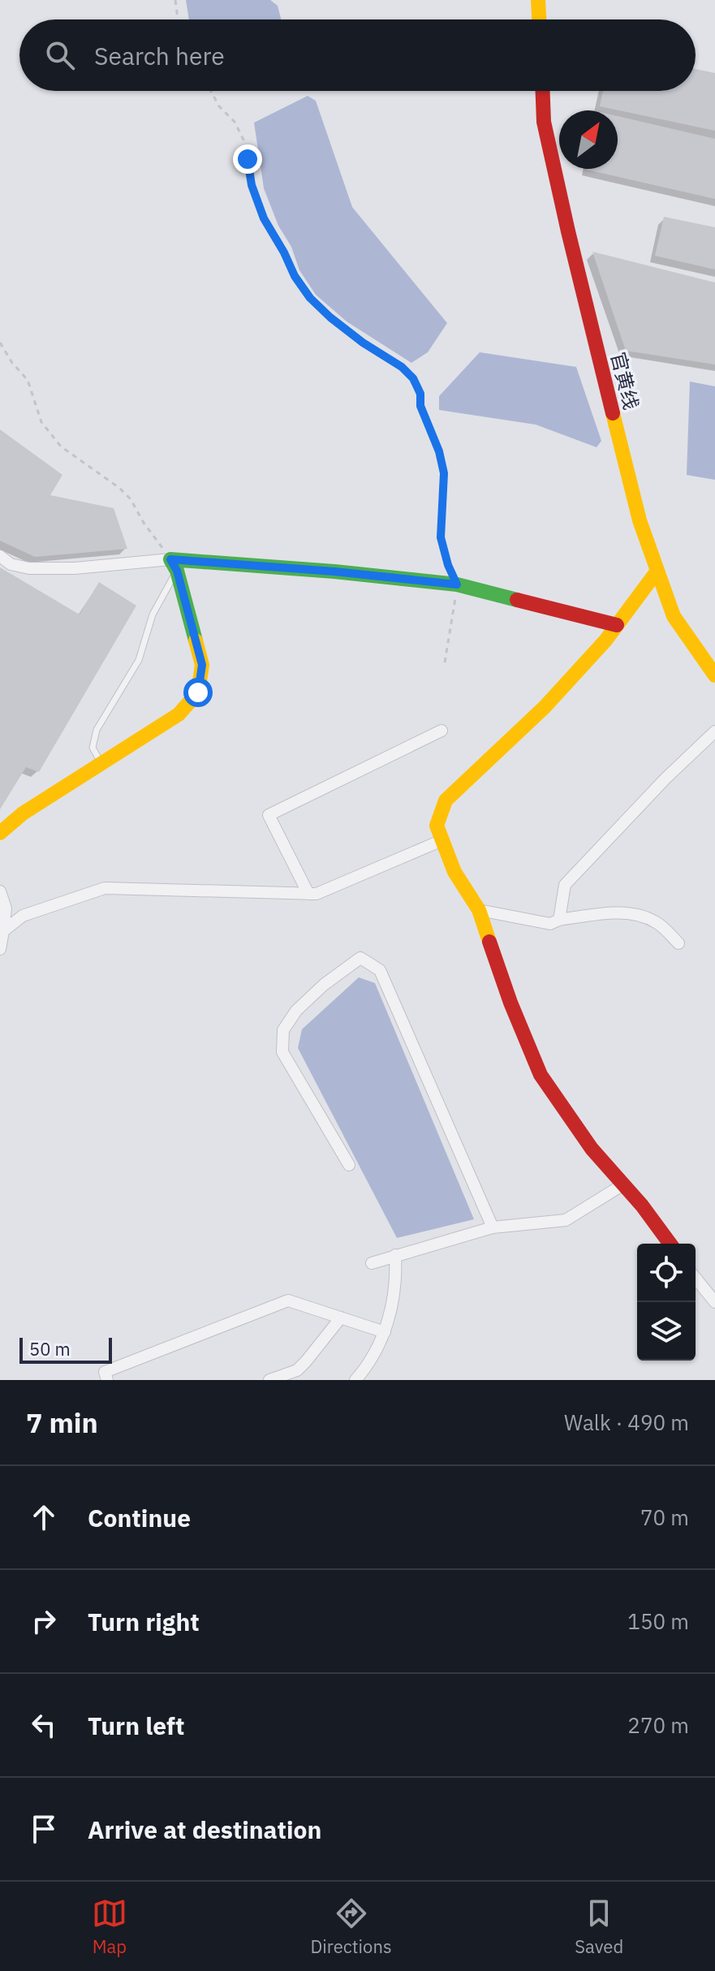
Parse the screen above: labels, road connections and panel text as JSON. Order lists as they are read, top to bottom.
{
  "streets": {
    "street": ["官黄线"]
  },
  "scale_bar": "50 m",
  "north": "top right",
  "page": {
    "search": "Search here",
    "scale": "50 m",
    "heading": ["7 min", "Walk · 490 m"],
    "list": [
      ["Continue", "70 m"],
      ["Turn right", "150 m"],
      ["Turn left", "270 m"],
      "Arrive at destination"
    ],
    "nav": ["Map", "Directions", "Saved"]
  }
}
